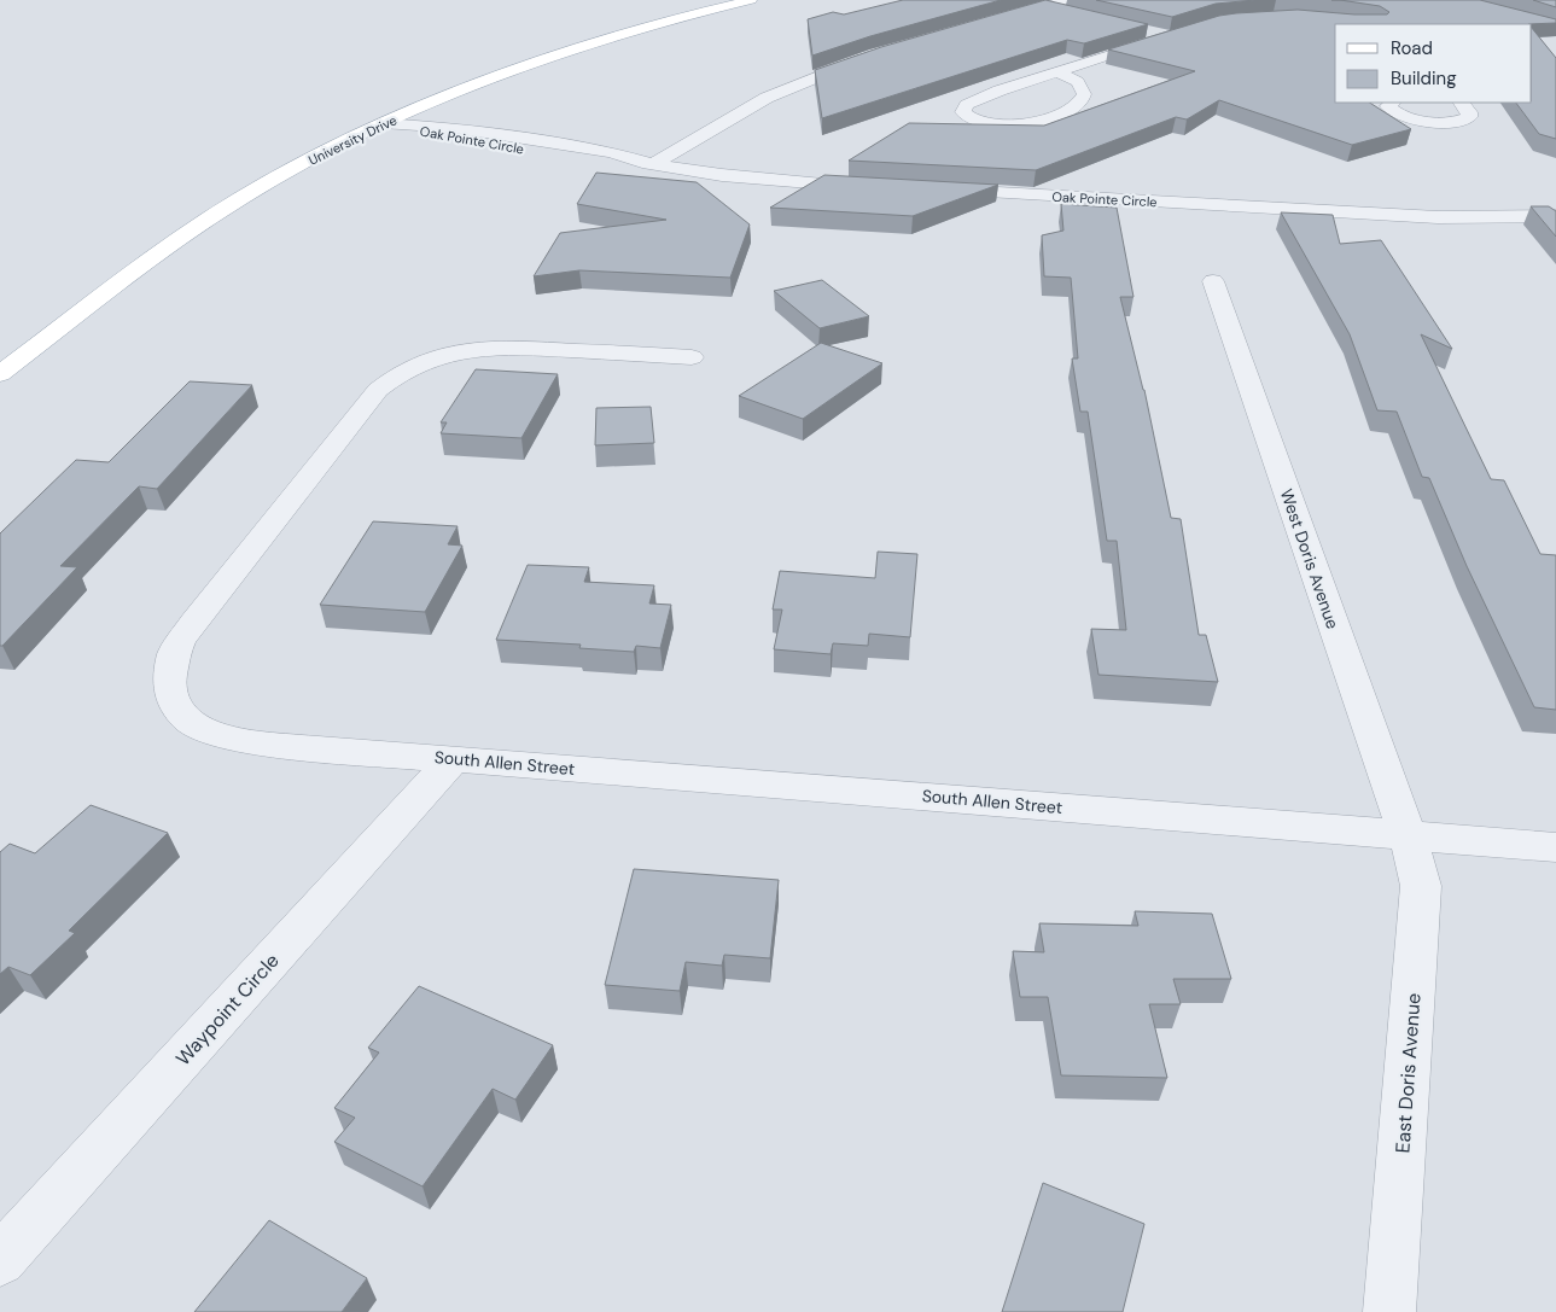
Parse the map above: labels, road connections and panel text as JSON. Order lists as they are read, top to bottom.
{
  "streets": {
    "main road": ["University Drive"],
    "street": [
      "Oak Pointe Circle",
      "West Doris Avenue",
      "South Allen Street",
      "Waypoint Circle",
      "East Doris Avenue"
    ]
  },
  "crossings": [
    ["University Drive", "Oak Pointe Circle"],
    ["West Doris Avenue", "South Allen Street"],
    ["West Doris Avenue", "East Doris Avenue"],
    ["South Allen Street", "Waypoint Circle"],
    ["South Allen Street", "East Doris Avenue"]
  ],
  "legend": ["Road", "Building"]
}
